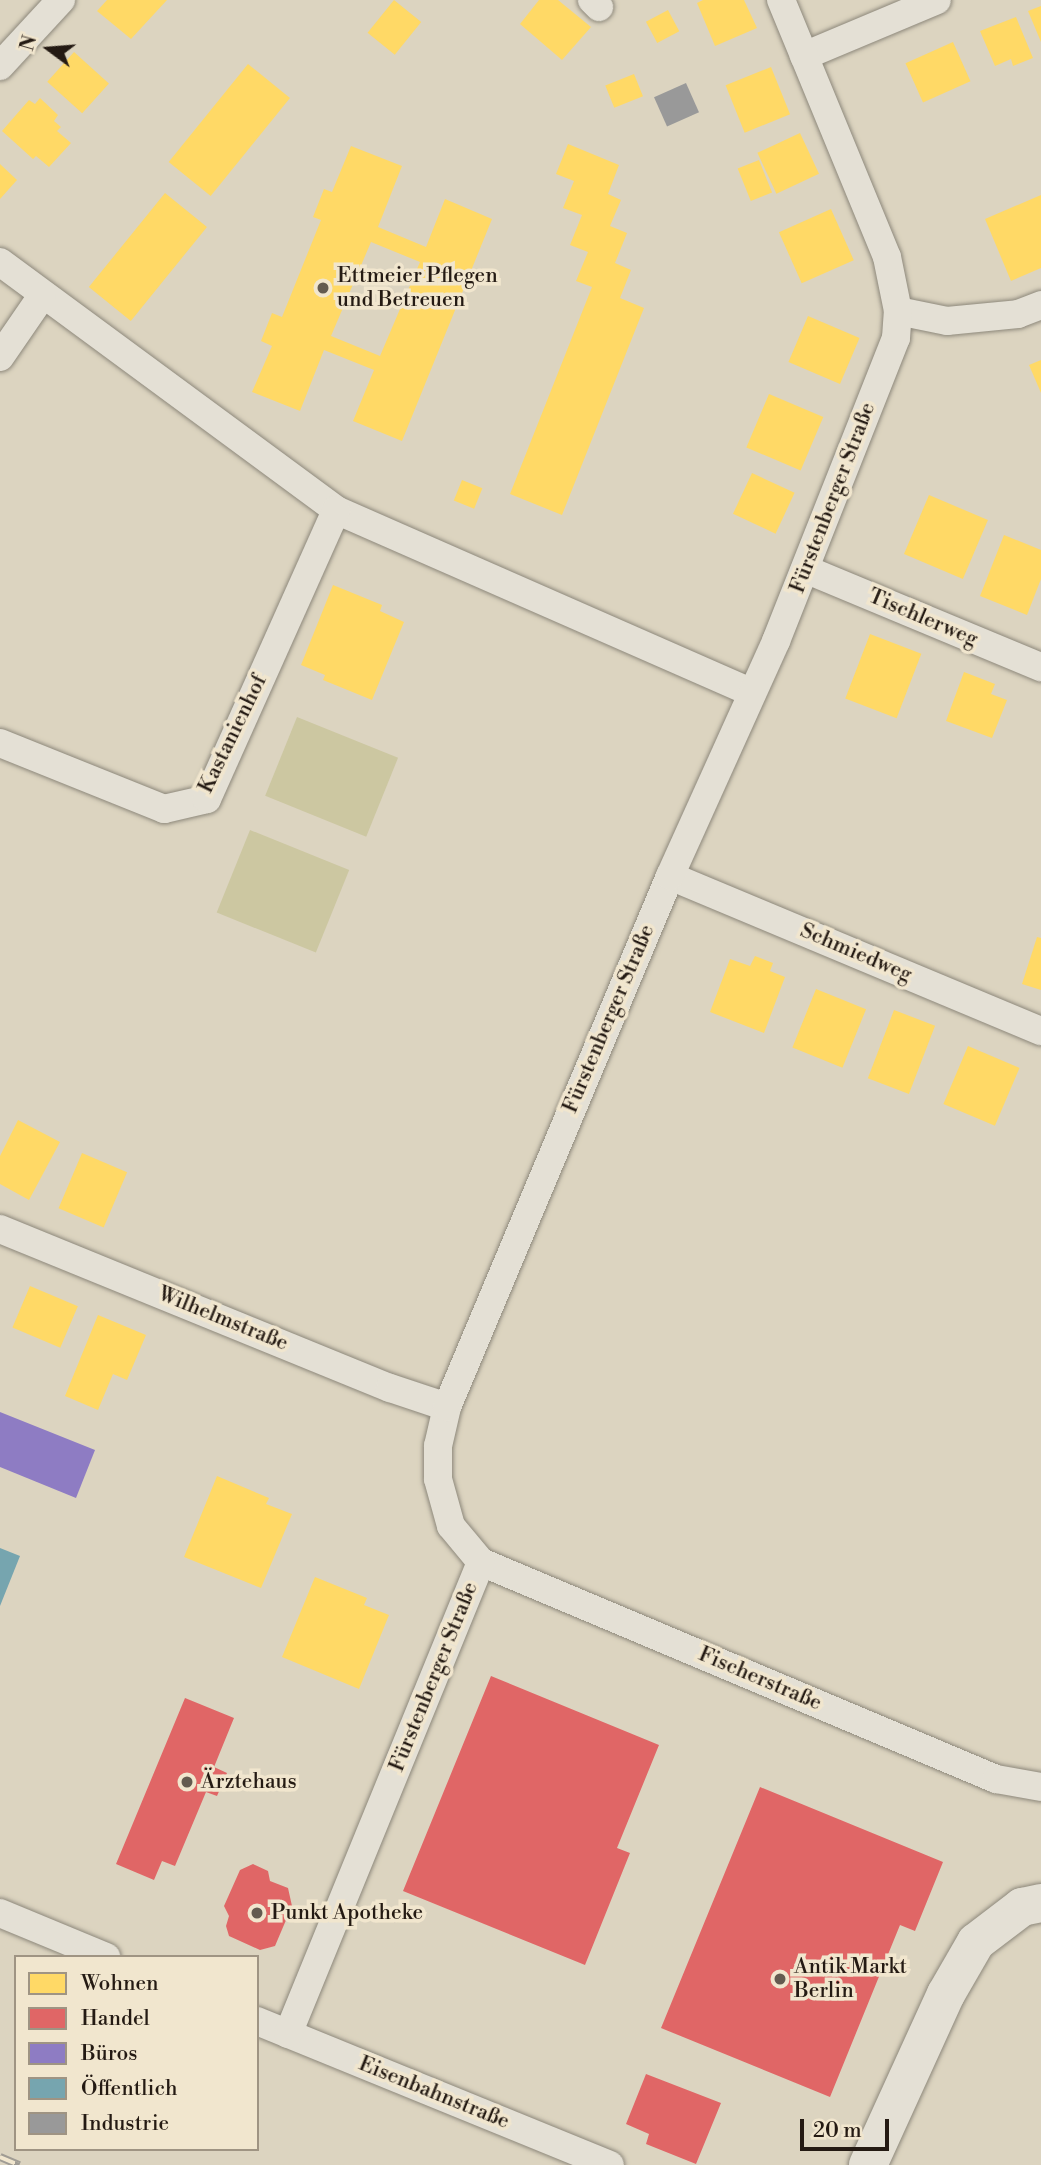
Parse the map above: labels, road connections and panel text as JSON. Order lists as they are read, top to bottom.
{
  "streets": {
    "street": [
      "Fürstenberger Straße",
      "Tischlerweg",
      "Kastanienhof",
      "Schmiedweg",
      "Wilhelmstraße",
      "Fischerstraße",
      "Eisenbahnstraße"
    ]
  },
  "crossings": [
    ["Fürstenberger Straße", "Tischlerweg"],
    ["Fürstenberger Straße", "Schmiedweg"],
    ["Fürstenberger Straße", "Wilhelmstraße"],
    ["Fürstenberger Straße", "Fischerstraße"],
    ["Fürstenberger Straße", "Eisenbahnstraße"]
  ],
  "places": [
    "Ettmeier Pflegen und Betreuen",
    "Ärztehaus",
    "Punkt Apotheke",
    "Antik Markt Berlin"
  ],
  "legend": [
    "Wohnen",
    "Handel",
    "Büros",
    "Öffentlich",
    "Industrie"
  ],
  "scale_bar": "20 m",
  "north": "left"
}
